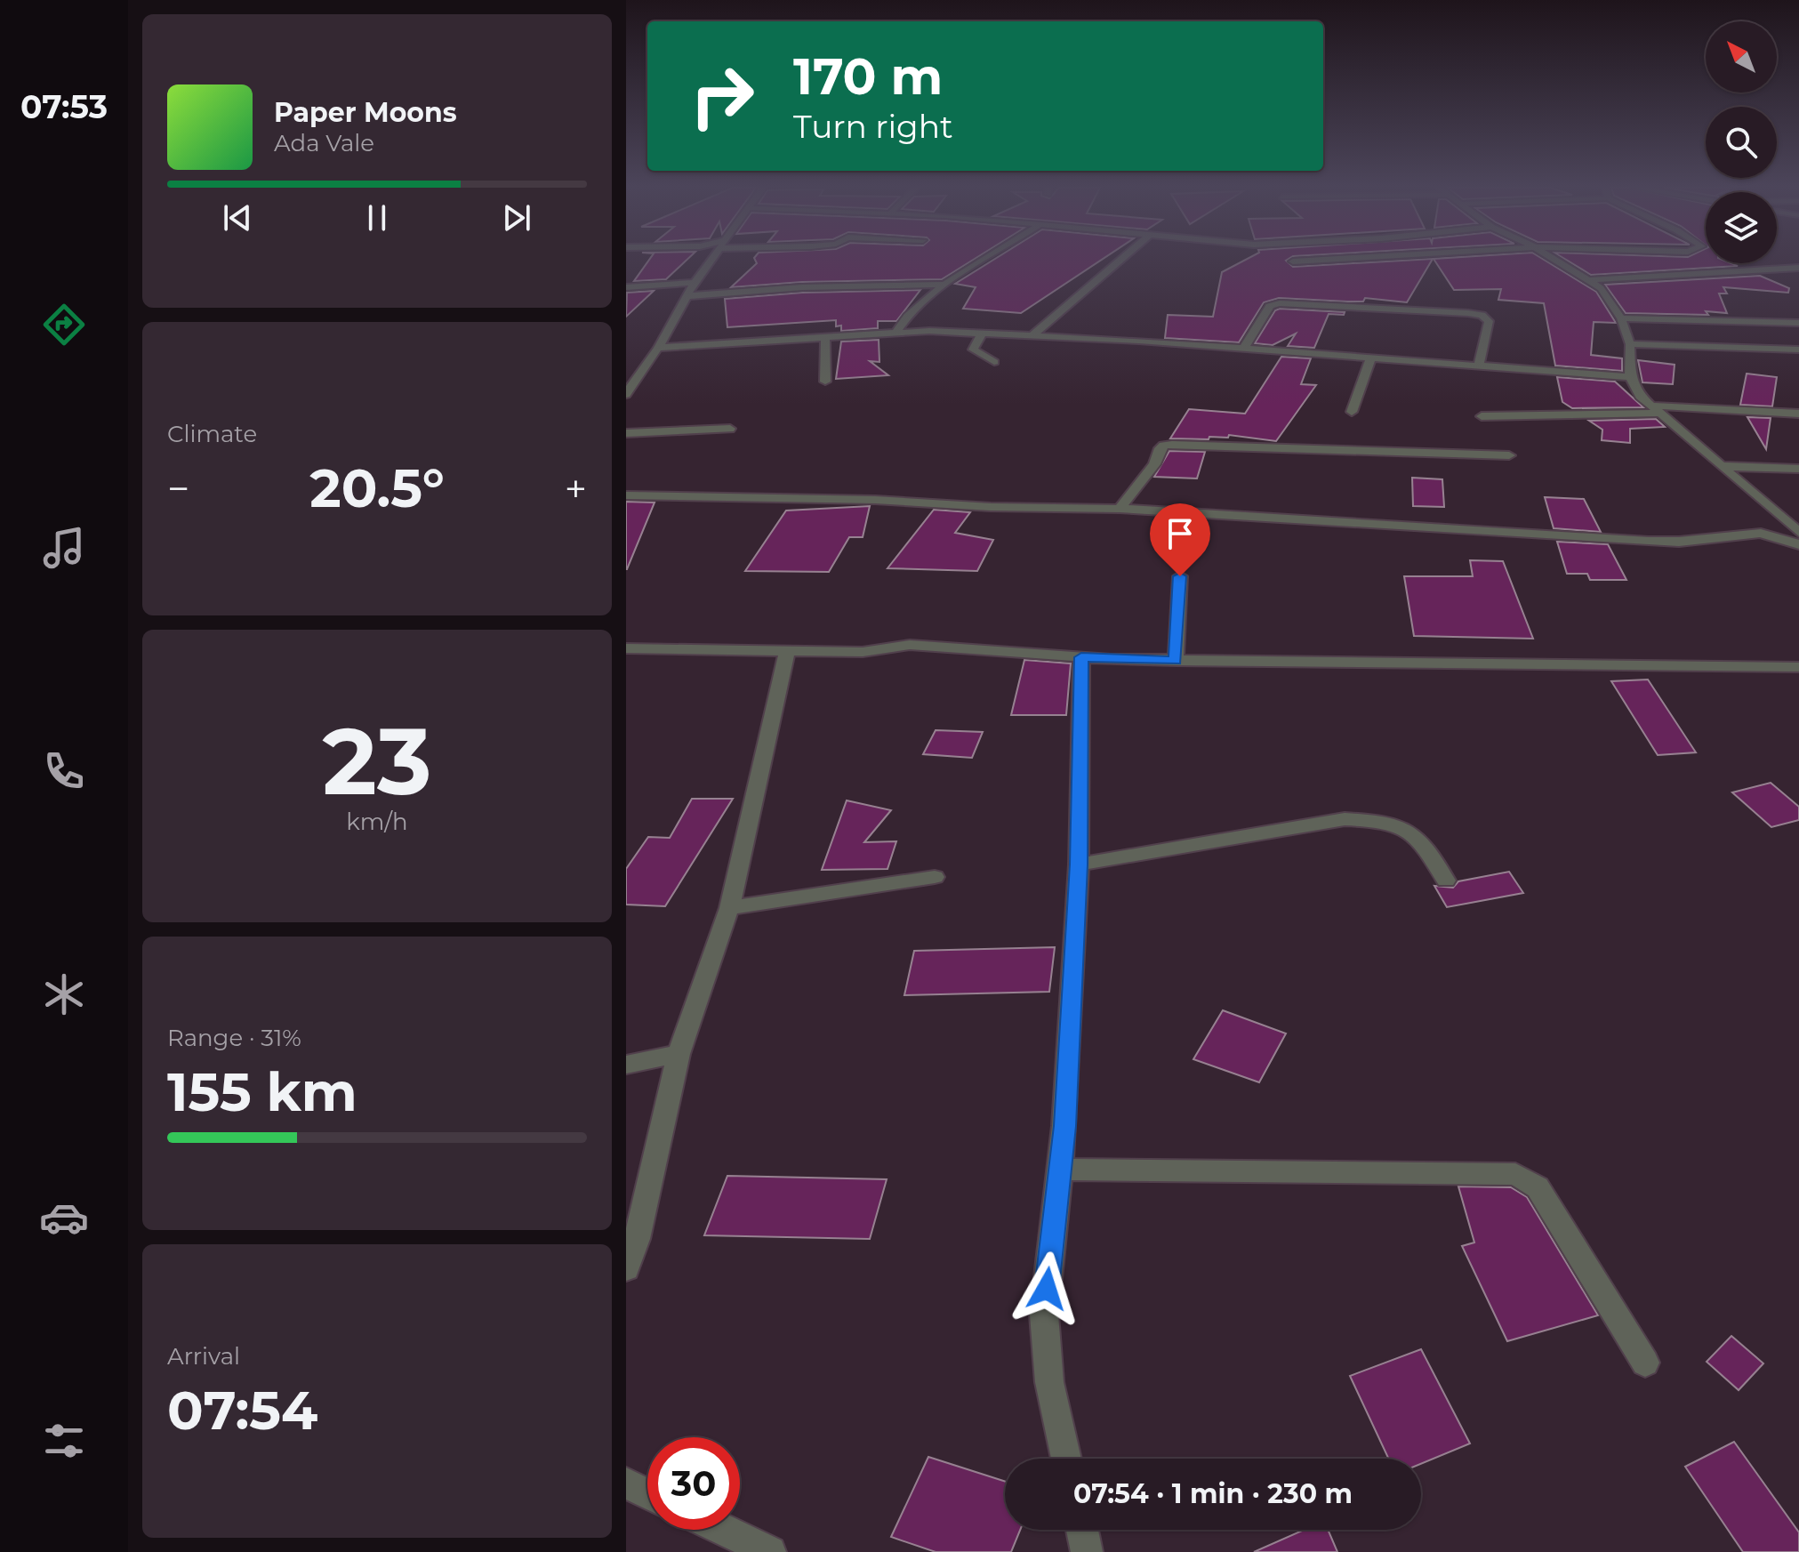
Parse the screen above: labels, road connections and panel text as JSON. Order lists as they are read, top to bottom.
{
  "north": "top left",
  "page": {
    "tabs": "07:53",
    "turn": ["170 m", "Turn right"],
    "song": ["Paper Moons", "Ada Vale"],
    "tile": [
      "Climate",
      ["23", "km/h"],
      ["Range · 31%", "155 km"],
      ["Arrival", "07:54"]
    ],
    "heat": ["−", "20.5°", "+"],
    "limit": "30",
    "trip": "07:54 · 1 min · 230 m"
  }
}
